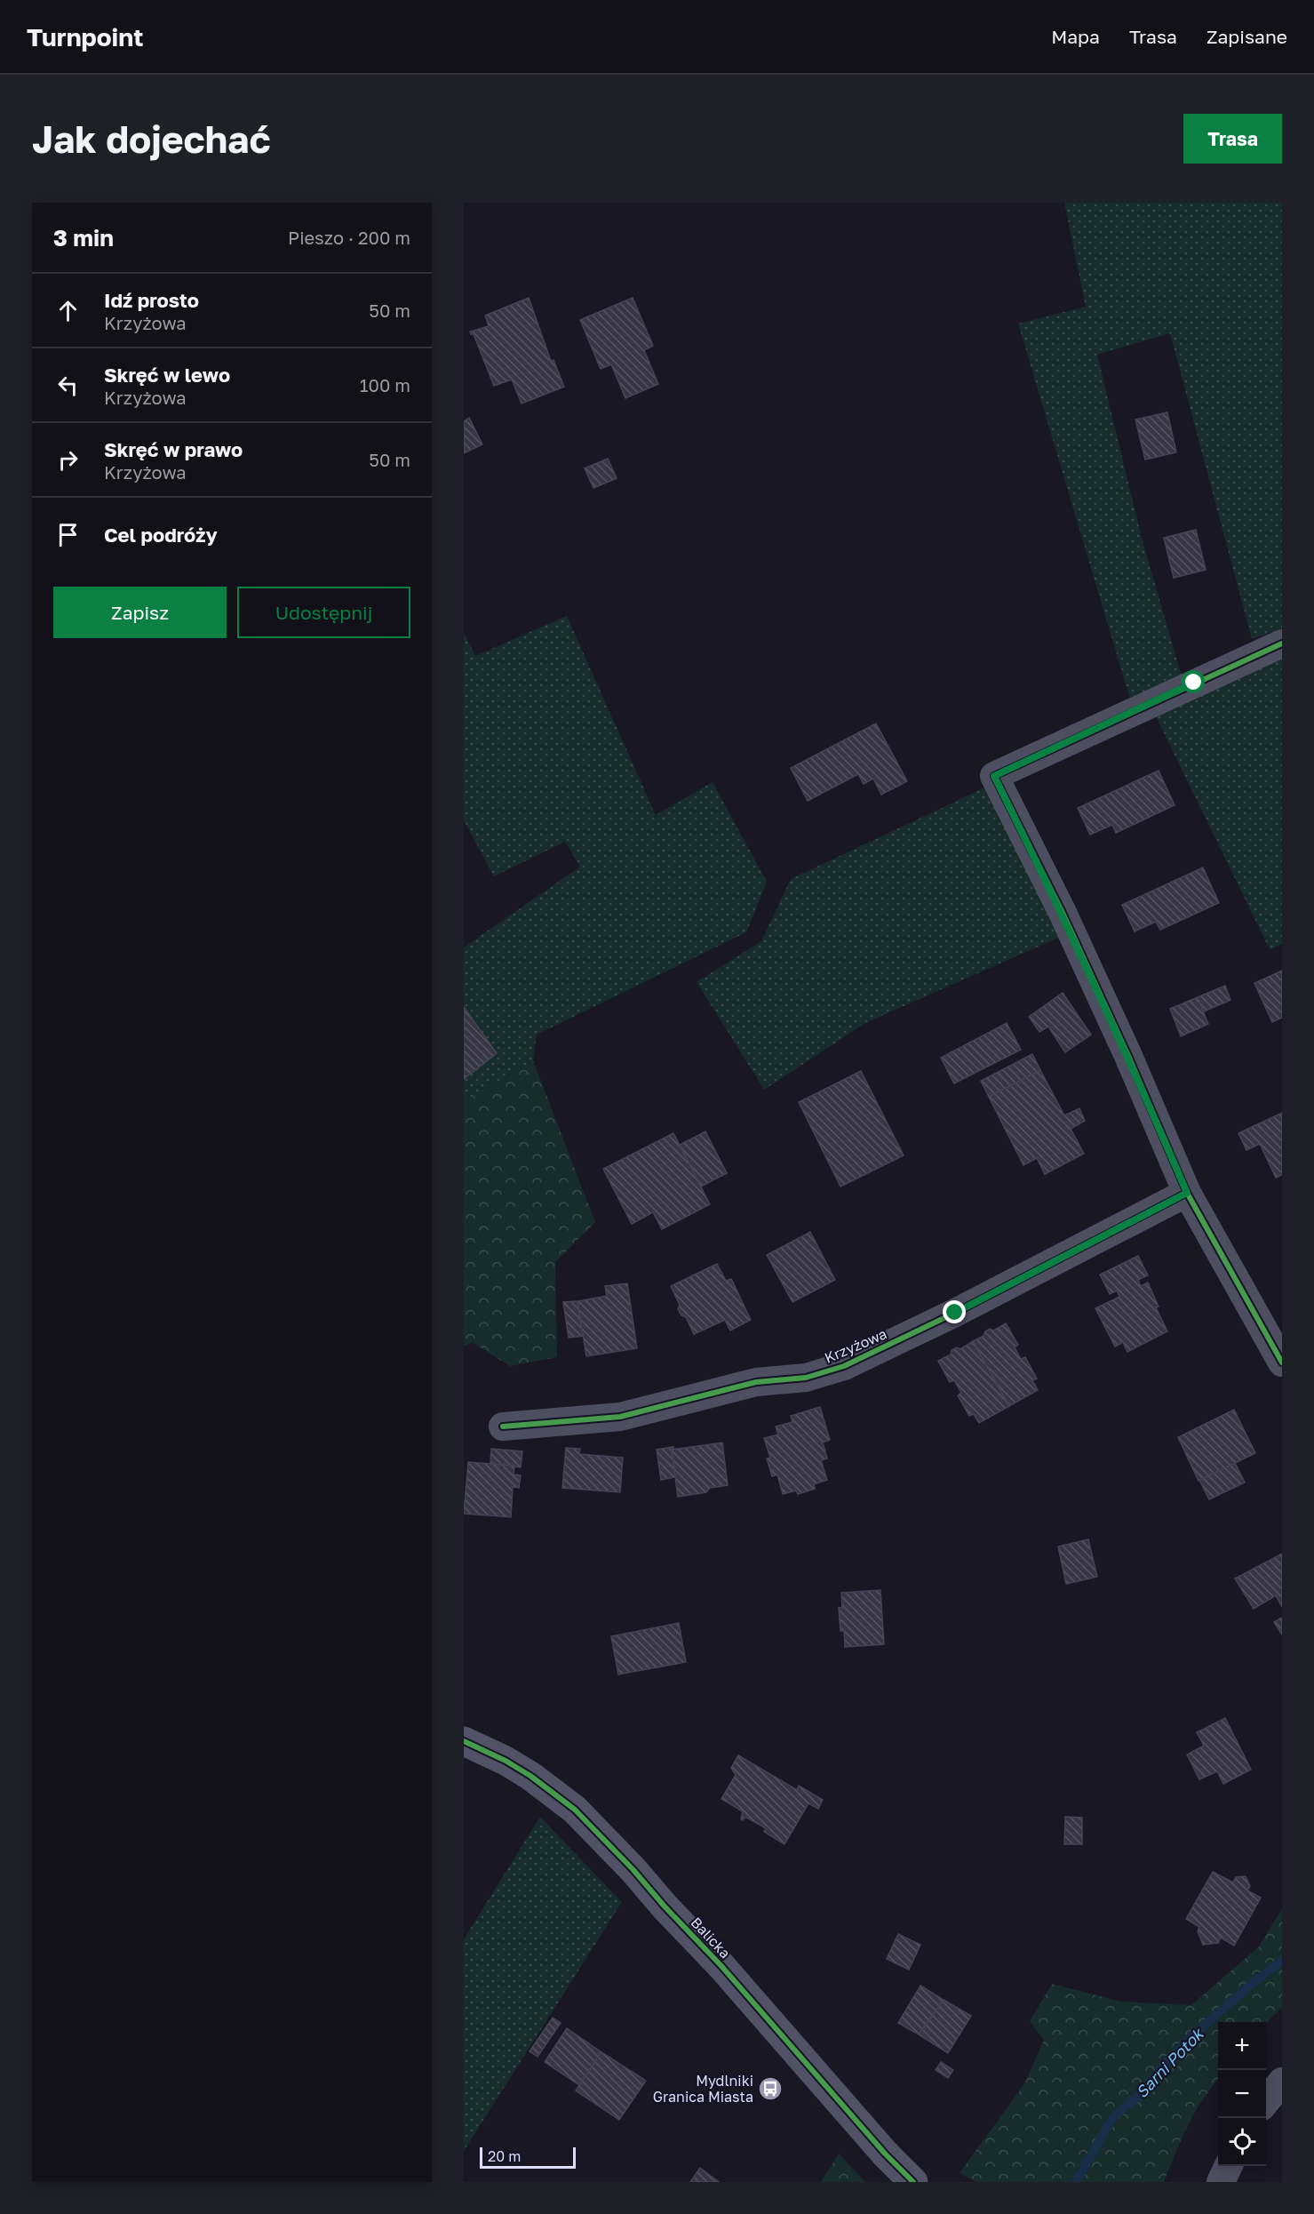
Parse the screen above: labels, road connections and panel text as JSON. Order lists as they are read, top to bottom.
{
  "streets": {
    "street": ["Krzyżowa", "Balicka"]
  },
  "water": ["Sarni Potok"],
  "places": {
    "bus stop": ["Mydlniki Granica Miasta"]
  },
  "scale_bar": "20 m",
  "page": {
    "header": "Turnpoint",
    "nav": ["Mapa", "Trasa", "Zapisane"],
    "buttons": [
      "Trasa",
      ["Zapisz", "Udostępnij"]
    ],
    "title": "Jak dojechać",
    "heading": ["3 min", "Pieszo · 200 m"],
    "list": [
      ["Idź prosto", "Krzyżowa", "50 m"],
      ["Skręć w lewo", "Krzyżowa", "100 m"],
      ["Skręć w prawo", "Krzyżowa", "50 m"],
      "Cel podróży"
    ],
    "map_buttons": ["+", "−"],
    "scale": "20 m"
  }
}
